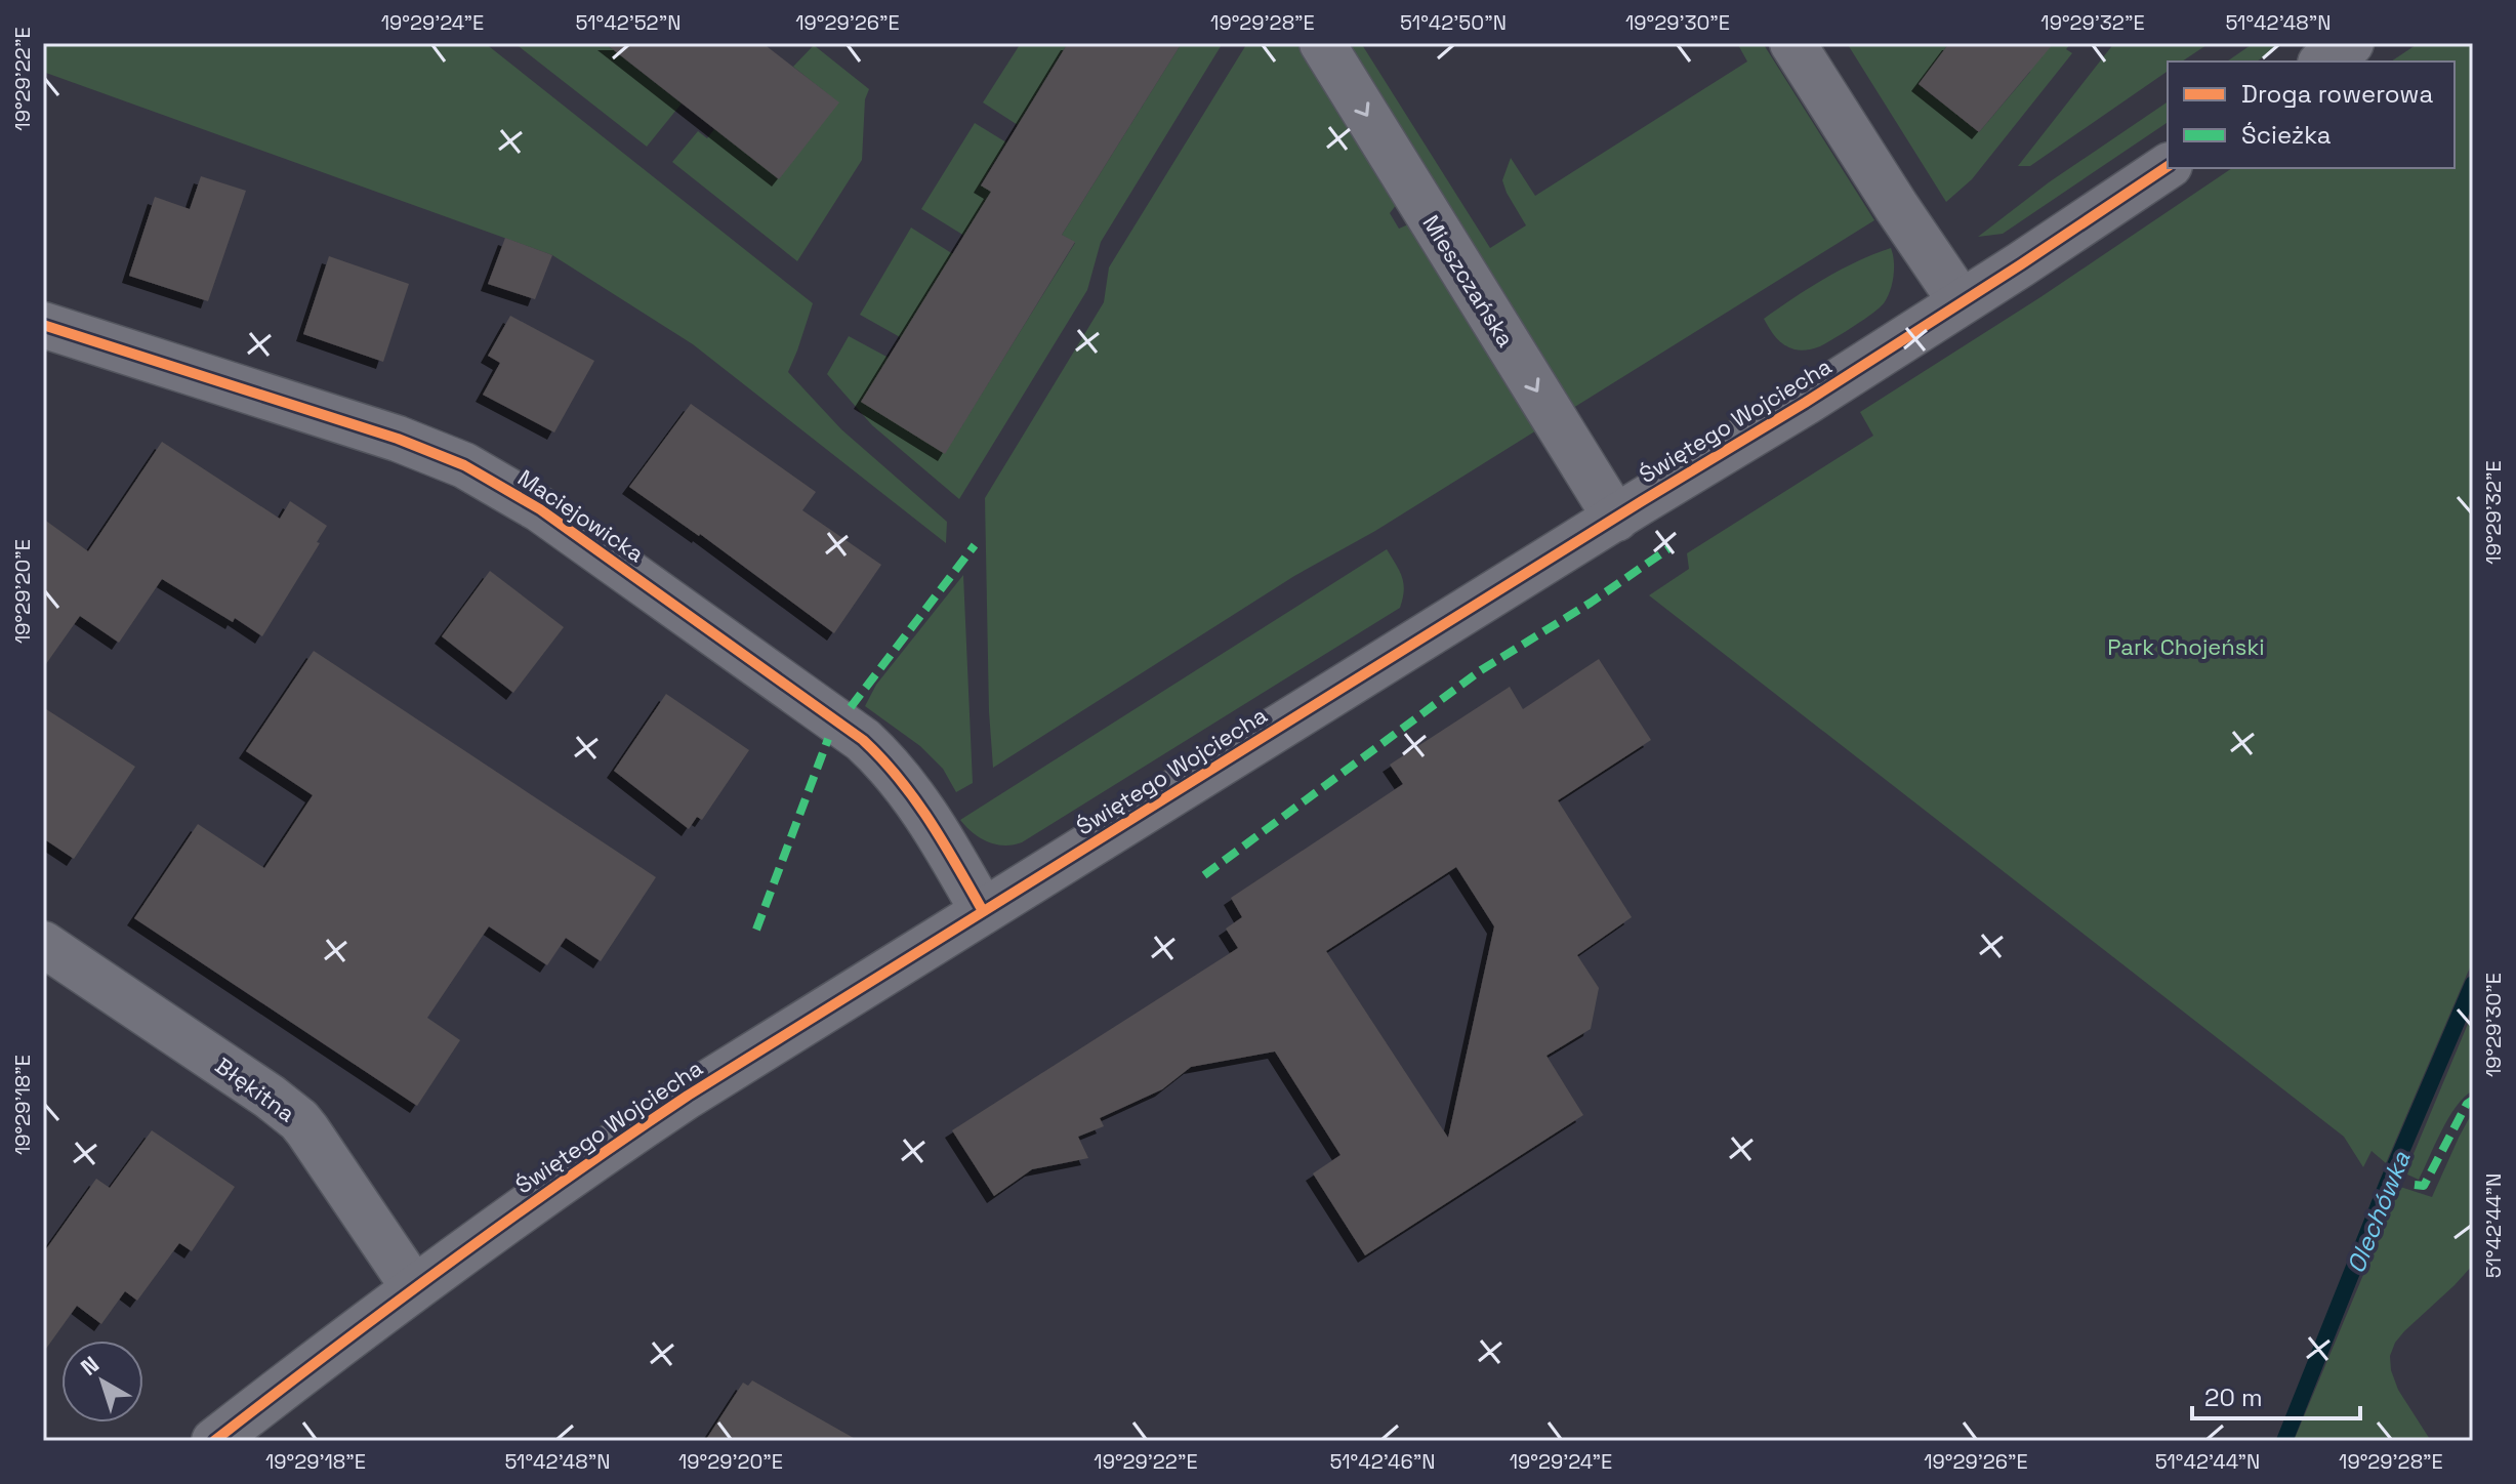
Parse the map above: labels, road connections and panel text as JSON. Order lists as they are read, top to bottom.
{
  "streets": {
    "street": [
      "Mieszczańska",
      "Świętego Wojciecha",
      "Maciejowicka",
      "Błękitna"
    ]
  },
  "crossings": [
    ["Mieszczańska", "Świętego Wojciecha"],
    ["Świętego Wojciecha", "Maciejowicka"],
    ["Świętego Wojciecha", "Błękitna"]
  ],
  "water": ["Olechówka"],
  "parks": ["Park Chojeński"],
  "legend": ["Droga rowerowa", "Ścieżka"],
  "scale_bar": "20 m",
  "north": "top left",
  "coordinates": [
    "19°29'24\"E",
    "51°42'52\"N",
    "19°29'26\"E",
    "19°29'28\"E",
    "51°42'50\"N",
    "19°29'30\"E",
    "19°29'32\"E",
    "51°42'48\"N",
    "19°29'22\"E",
    "19°29'20\"E",
    "19°29'18\"E",
    "51°42'44\"N",
    "51°42'46\"N"
  ]
}
